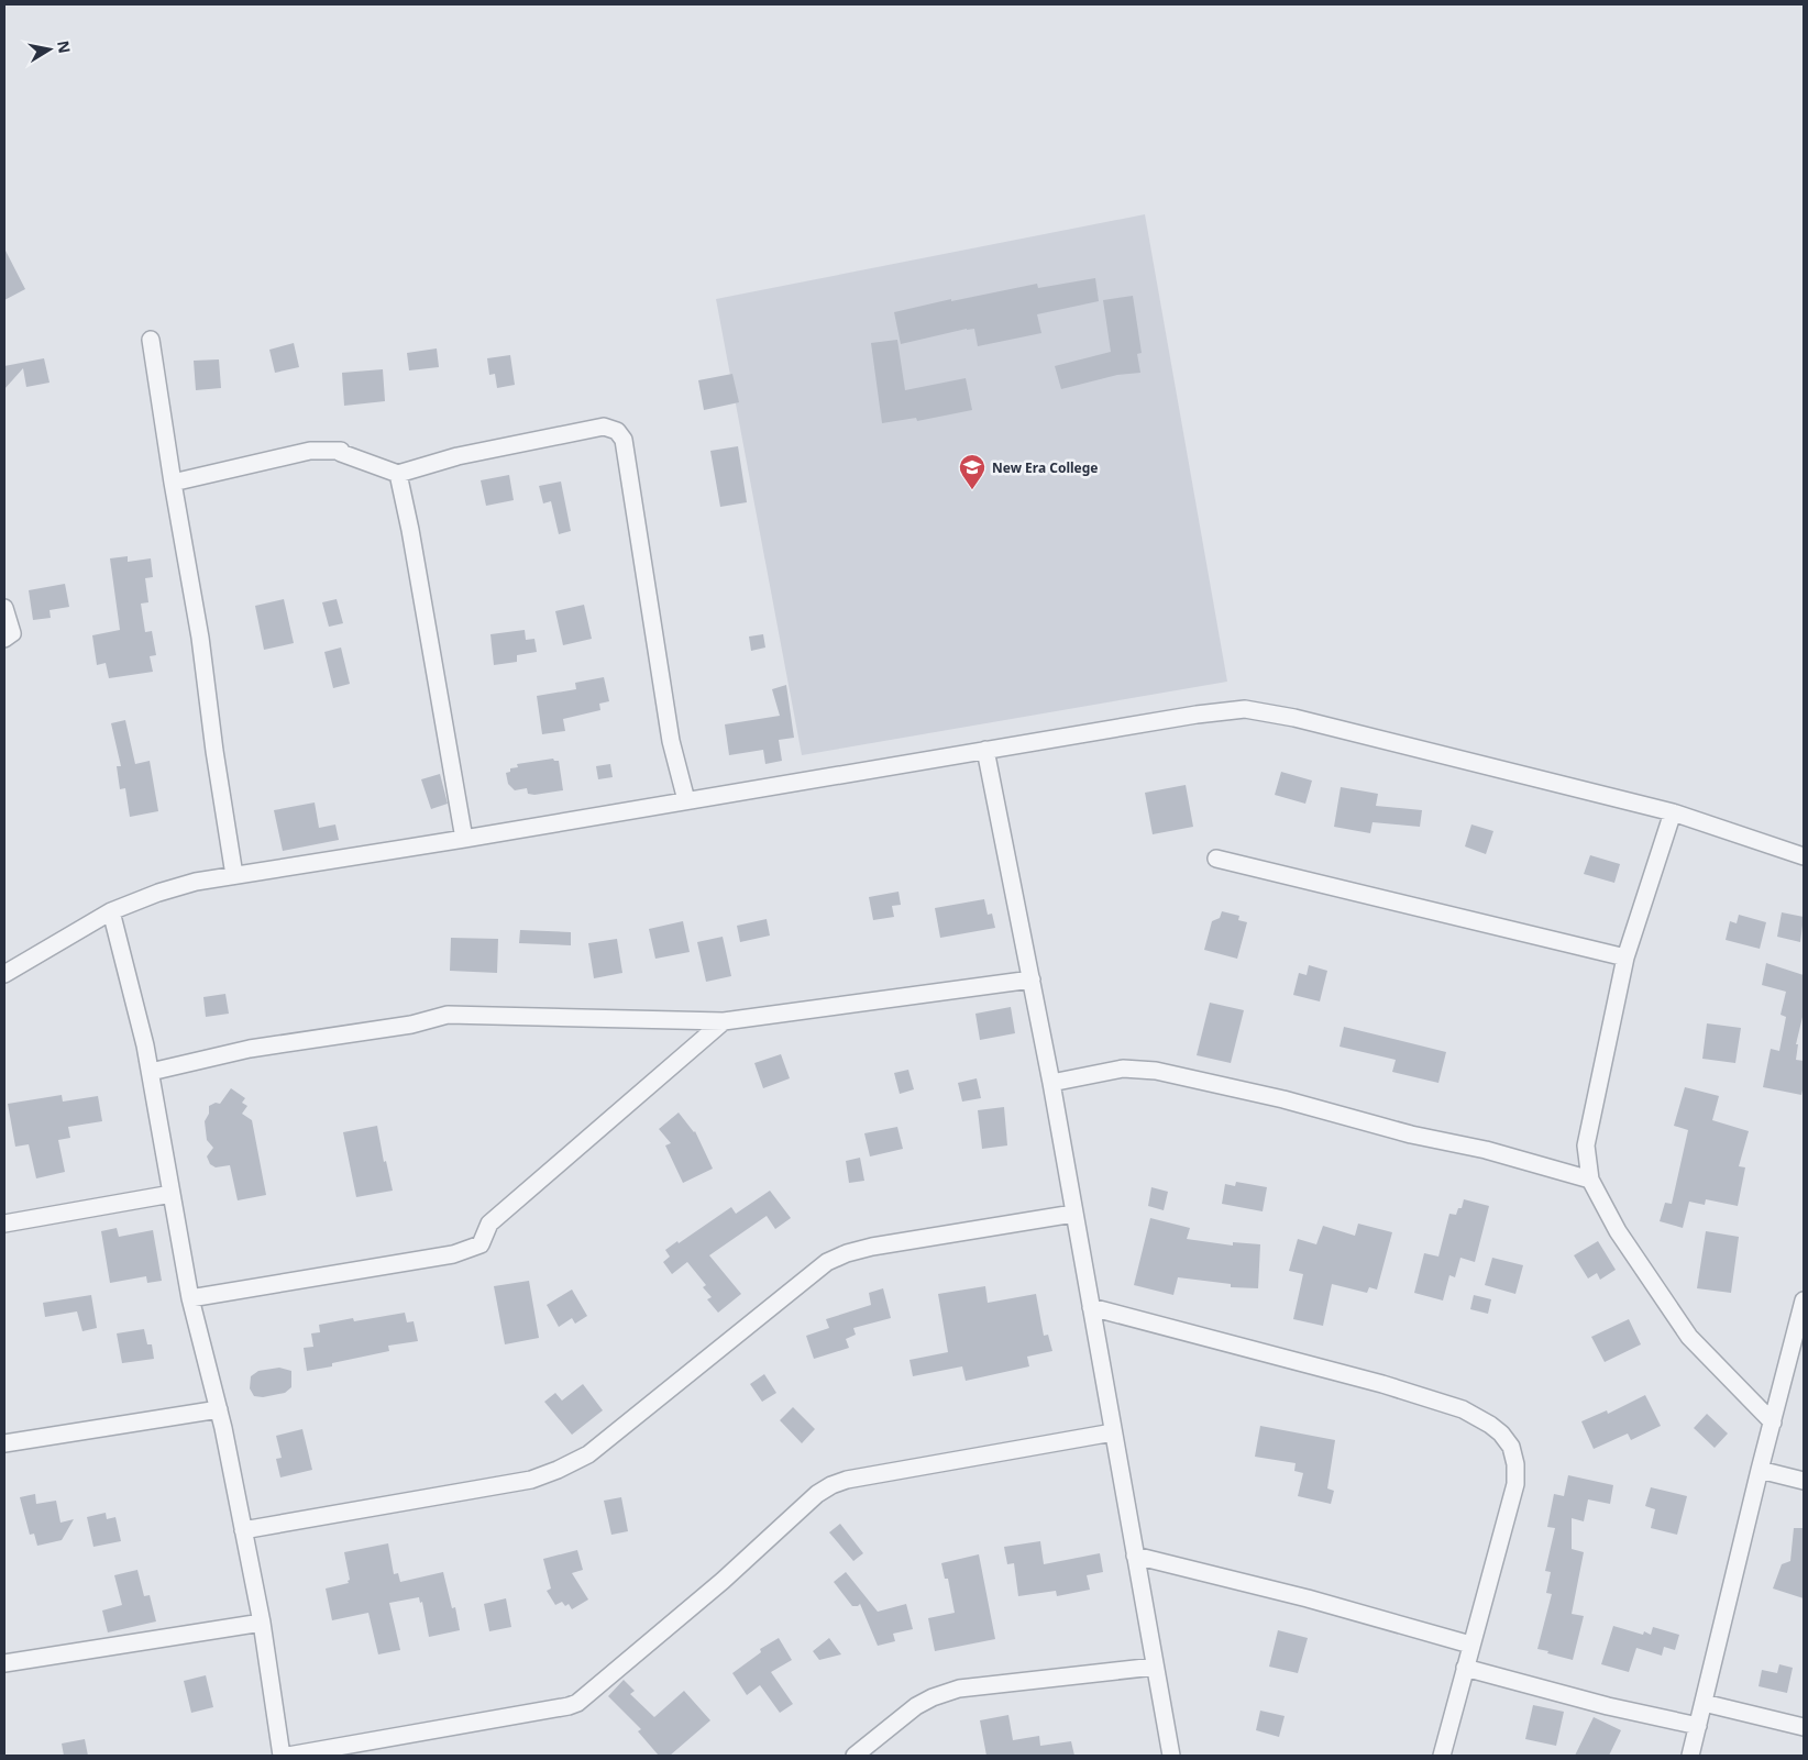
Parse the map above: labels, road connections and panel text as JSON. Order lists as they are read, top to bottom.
{
  "places": {
    "school or university": ["New Era College"]
  },
  "north": "right"
}
